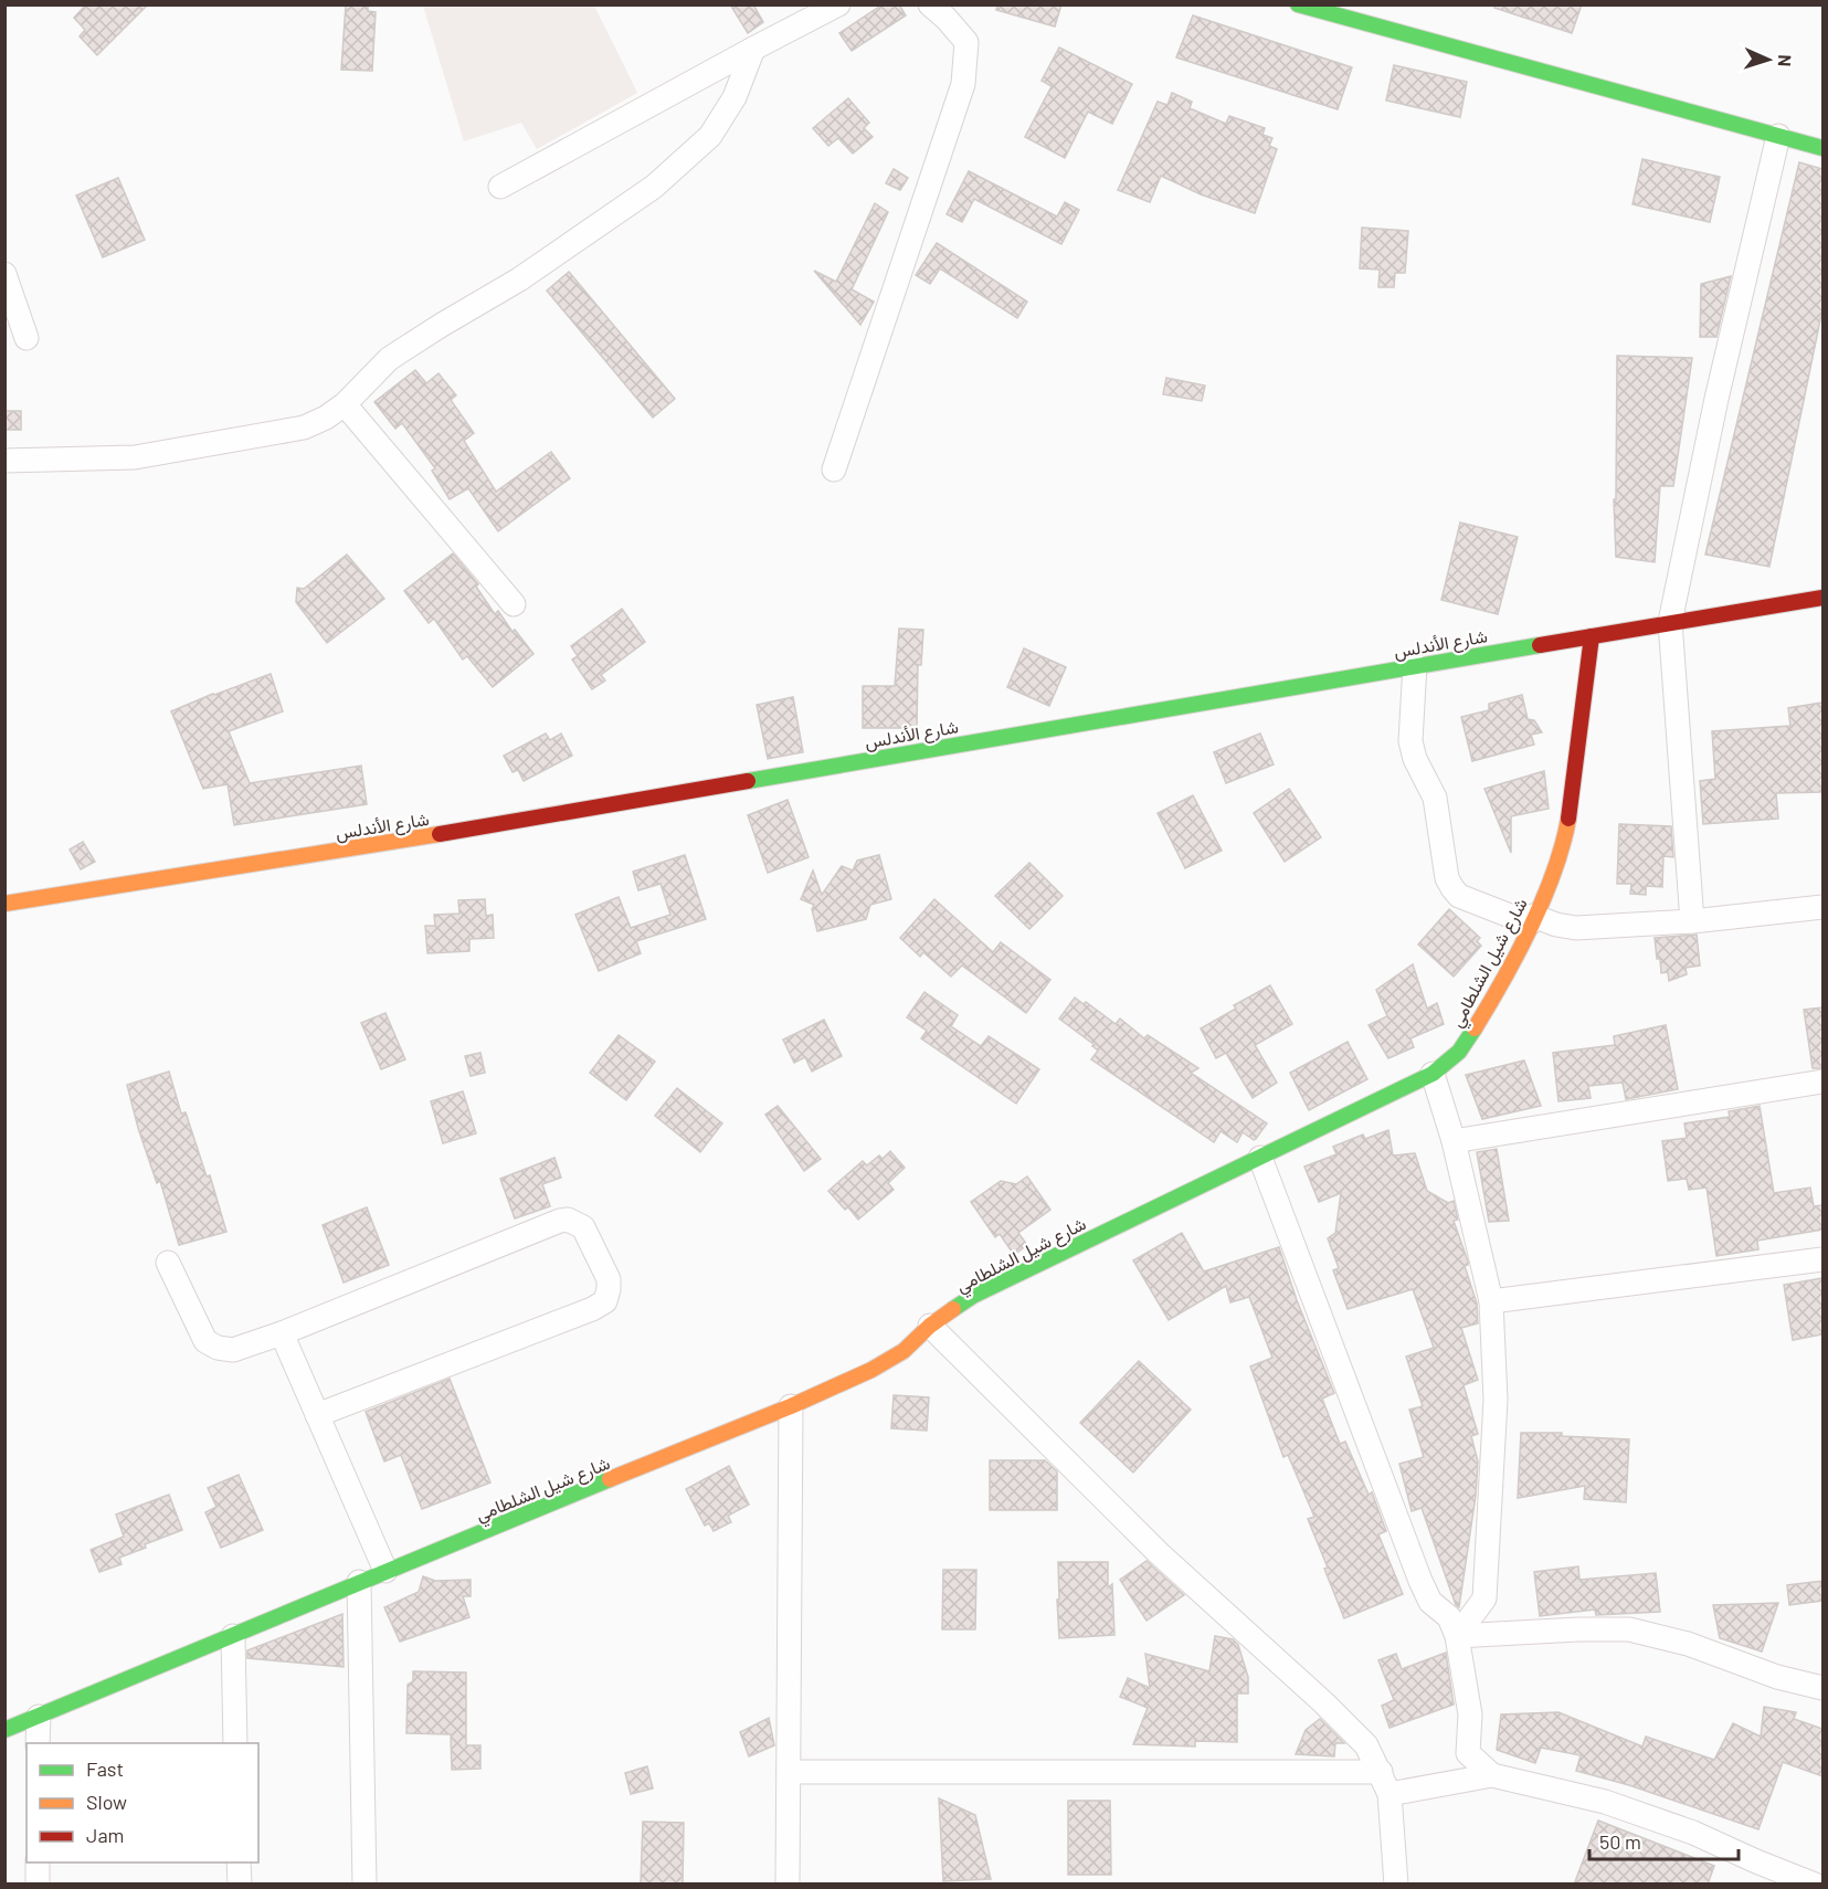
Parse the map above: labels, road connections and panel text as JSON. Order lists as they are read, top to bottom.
{
  "streets": {
    "main road": ["شارع الأندلس", "شارع شيل الشلطامي"]
  },
  "crossings": [
    ["شارع الأندلس", "شارع شيل الشلطامي"]
  ],
  "legend": ["Fast", "Slow", "Jam"],
  "scale_bar": "50 m",
  "north": "right"
}
